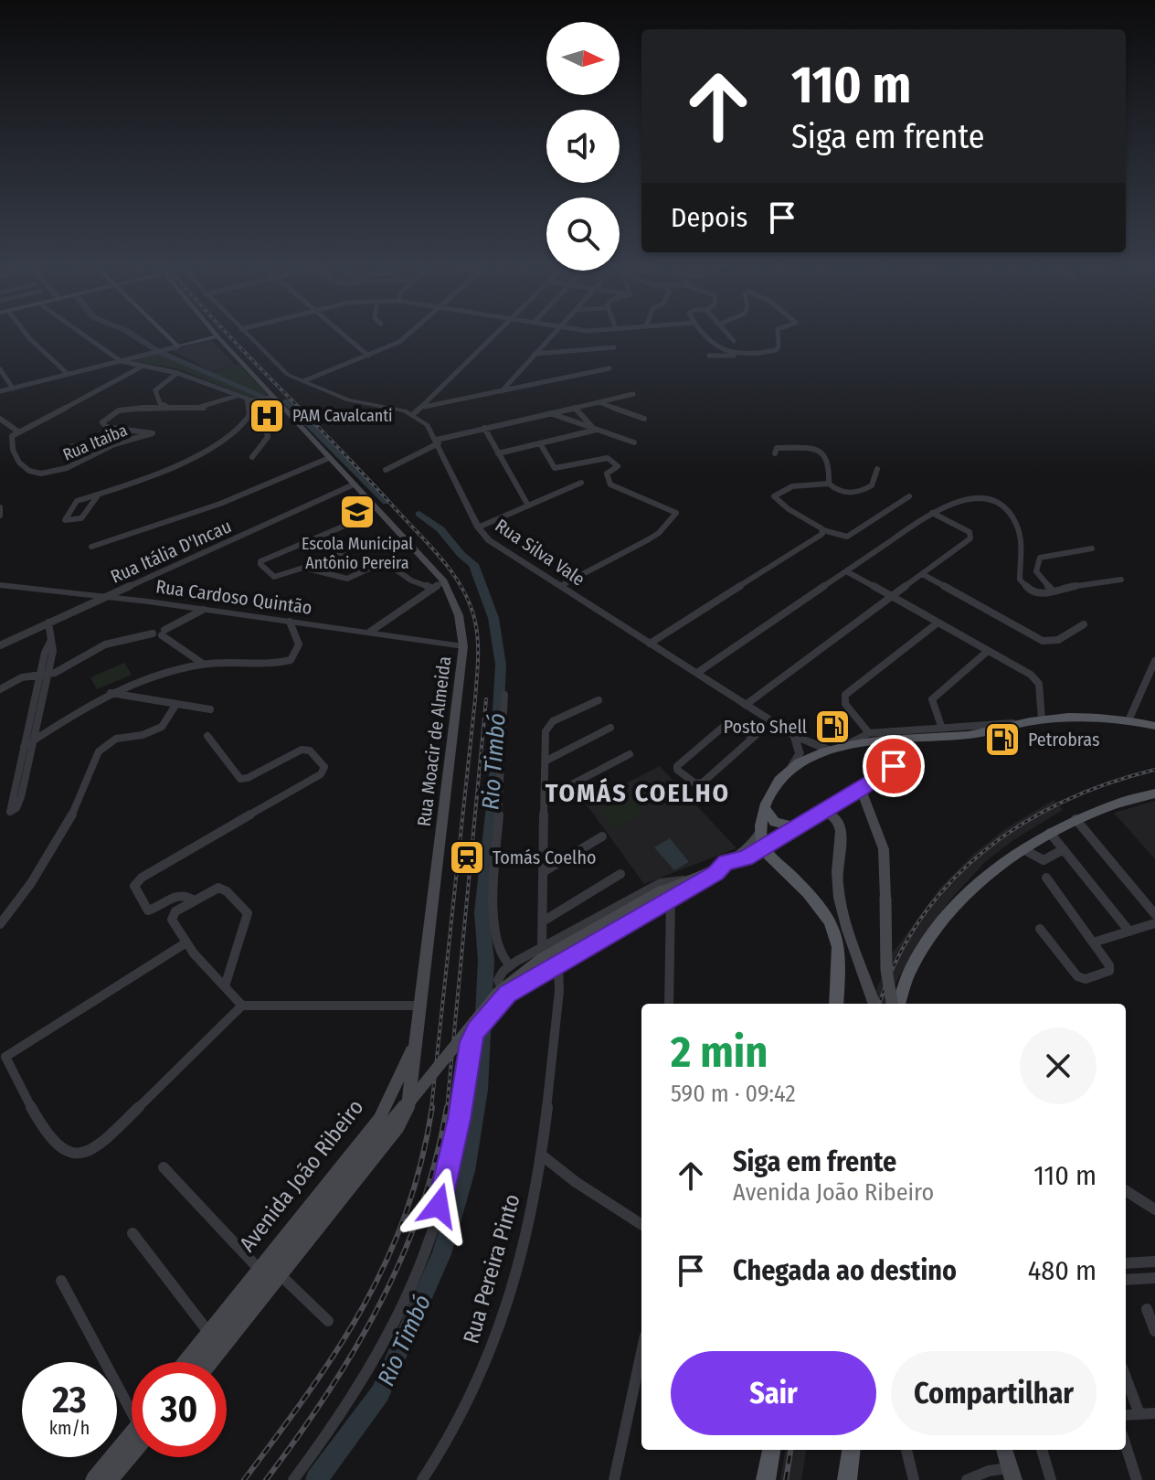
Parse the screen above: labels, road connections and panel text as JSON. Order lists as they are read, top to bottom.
{
  "streets": {
    "main road": ["Rua Moacir de Almeida", "Avenida João Ribeiro"],
    "street": [
      "Rua Itaiba",
      "Rua Itália D'Incau",
      "Rua Silva Vale",
      "Rua Cardoso Quintão",
      "Rua Pereira Pinto"
    ]
  },
  "crossings": [
    ["Rua Itália D'Incau", "Rua Cardoso Quintão"],
    ["Rua Itália D'Incau", "Rua Moacir de Almeida"],
    ["Rua Cardoso Quintão", "Rua Moacir de Almeida"],
    ["Rua Moacir de Almeida", "Avenida João Ribeiro"]
  ],
  "districts": ["TOMÁS COELHO"],
  "water": ["Rio Timbó"],
  "places": {
    "hospital": ["PAM Cavalcanti"],
    "school or university": ["Escola Municipal Antônio Pereira"],
    "fuel station": ["Posto Shell", "Petrobras"],
    "station": ["Tomás Coelho"]
  },
  "north": "right",
  "page": {
    "turn": ["110 m", "Siga em frente"],
    "then": "Depois",
    "heading": ["2 min", "590 m · 09:42"],
    "list": [
      {
        "name": "Siga em frente",
        "note": "Avenida João Ribeiro",
        "value": "110 m"
      },
      {
        "name": "Chegada ao destino",
        "value": "480 m"
      }
    ],
    "buttons": ["Sair", "Compartilhar"],
    "speed": "23 km/h",
    "limit": "30"
  }
}
